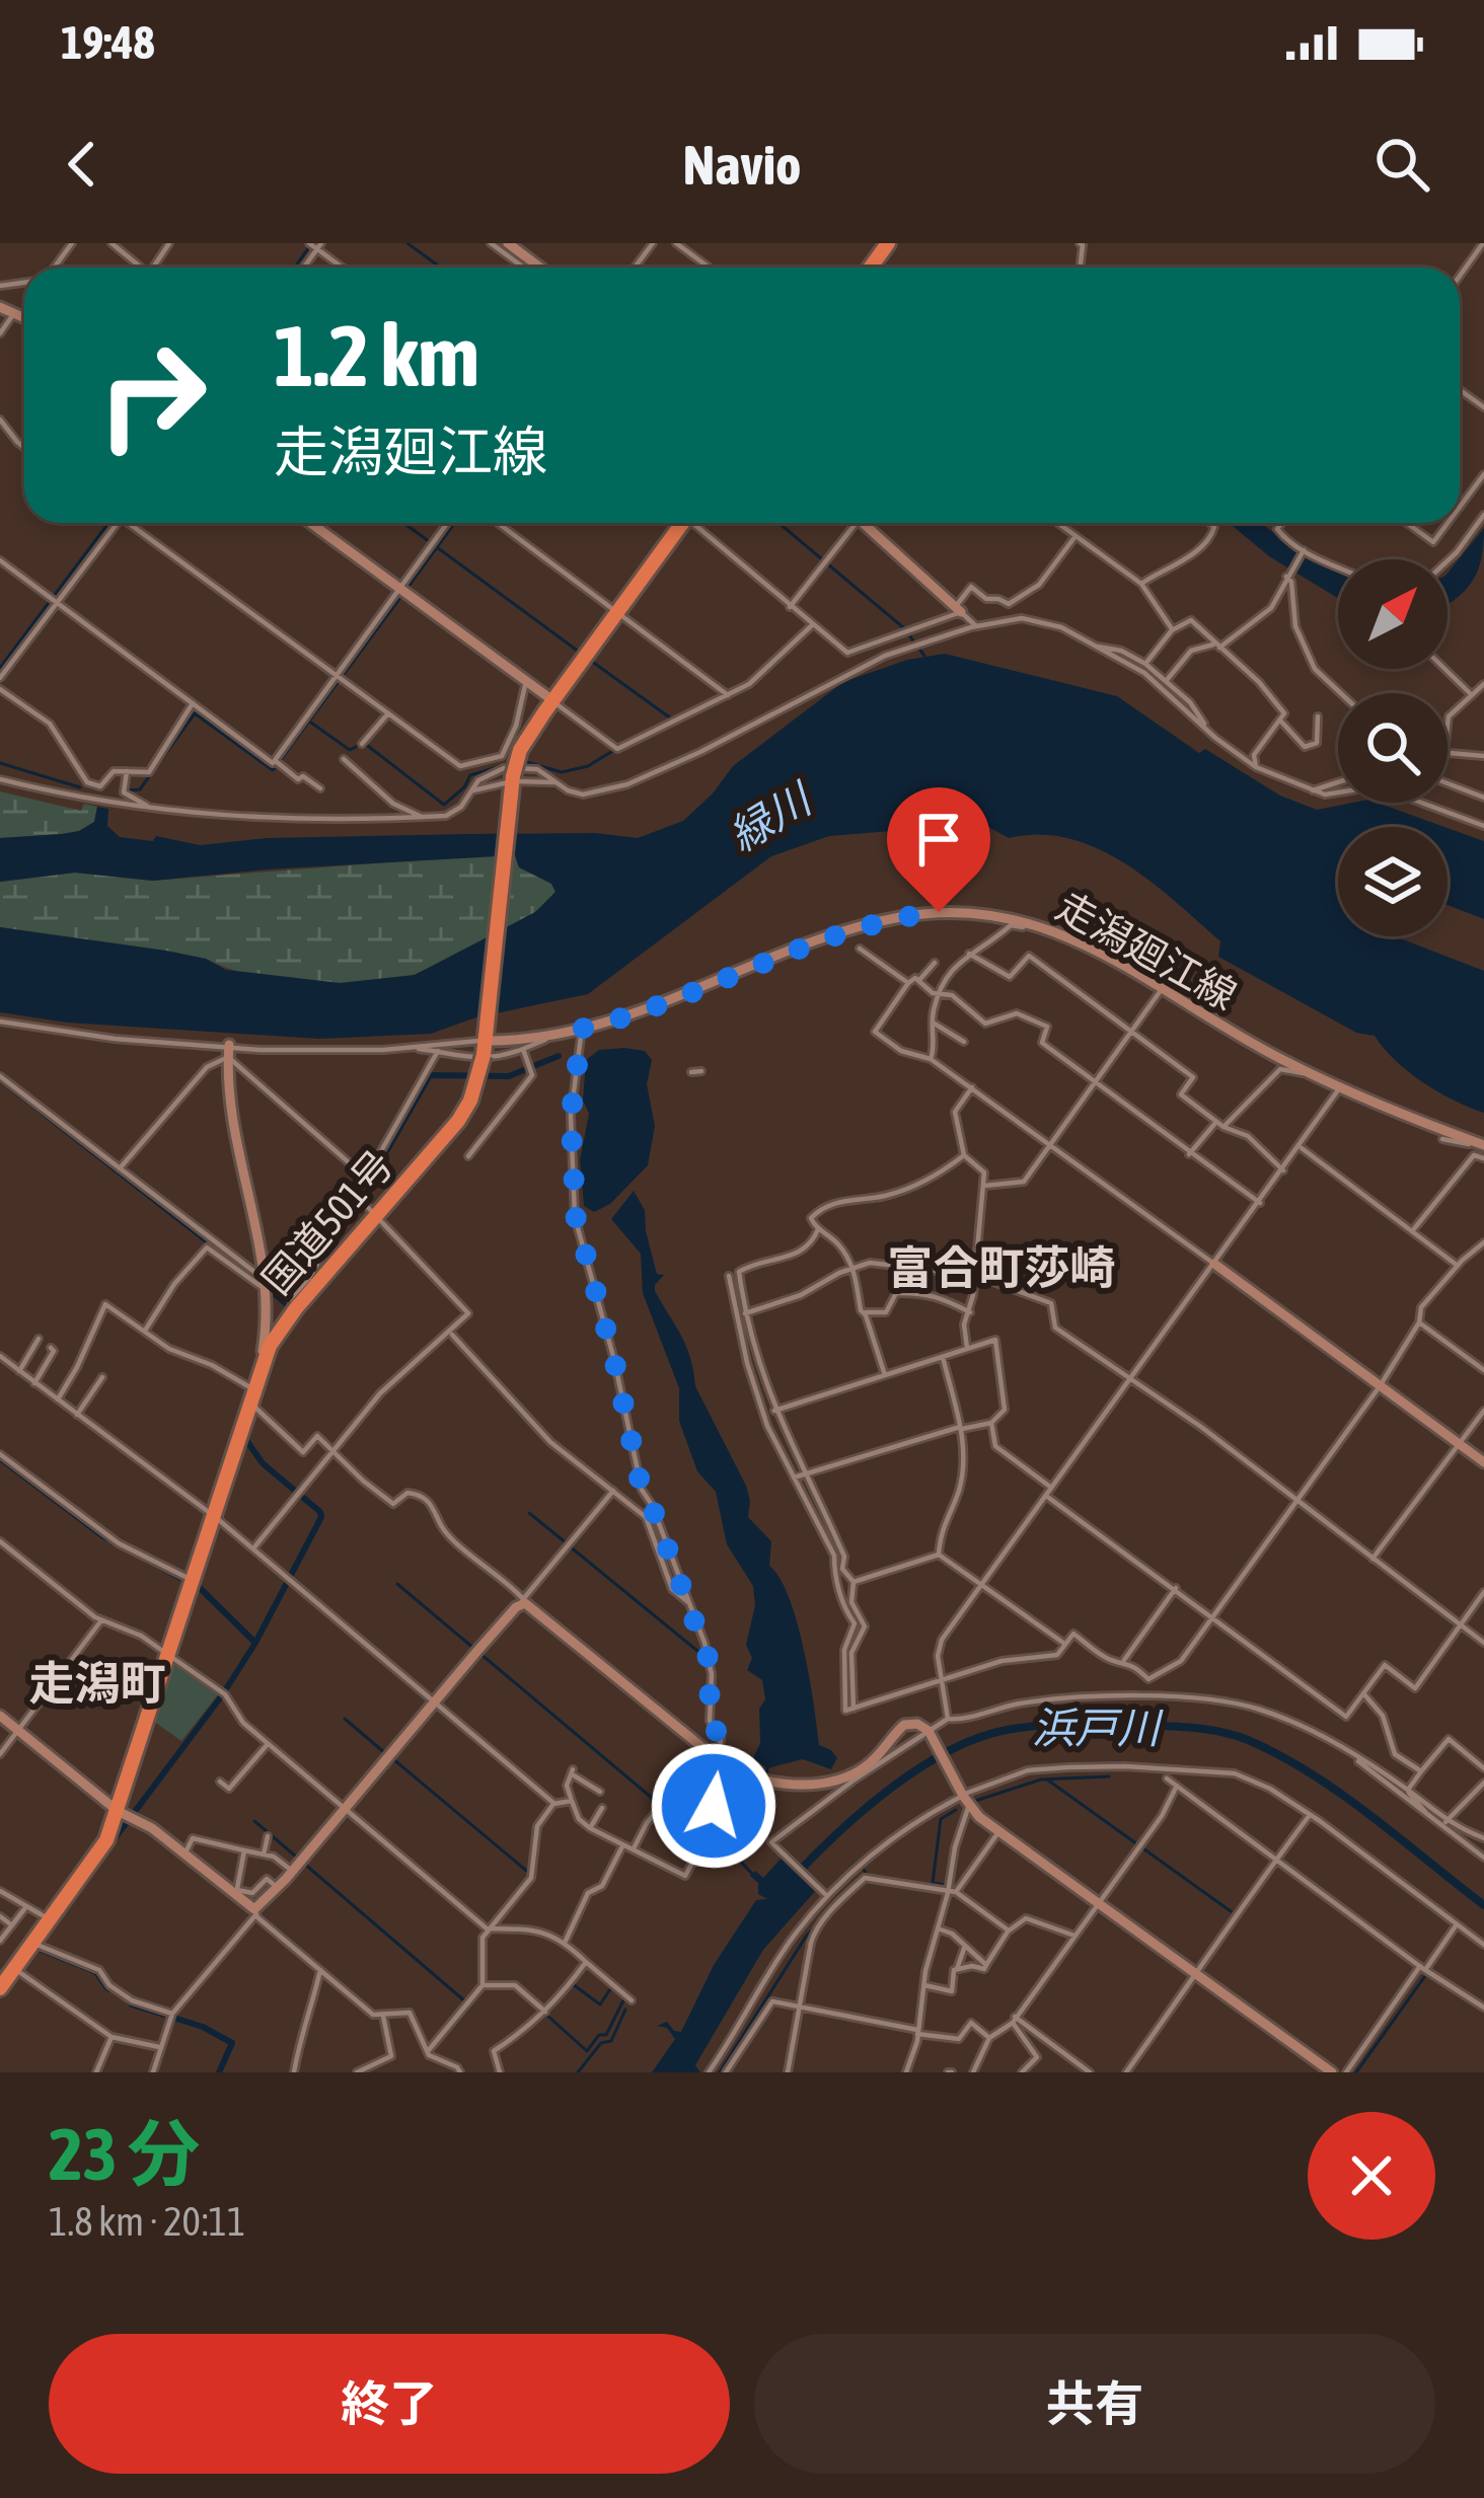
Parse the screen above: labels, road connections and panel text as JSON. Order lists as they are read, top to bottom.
{
  "streets": {
    "highway": ["国道501号"],
    "street": ["走潟廻江線"]
  },
  "crossings": [
    ["走潟廻江線", "国道501号"]
  ],
  "districts": ["富合町莎崎", "走潟町"],
  "water": ["緑川", "浜戸川"],
  "north": "top right",
  "page": {
    "status": "19:48",
    "header": "Navio",
    "turn": ["1.2 km", "走潟廻江線"],
    "heading": ["23 分", "1.8 km · 20:11"],
    "buttons": ["終了", "共有"]
  }
}
